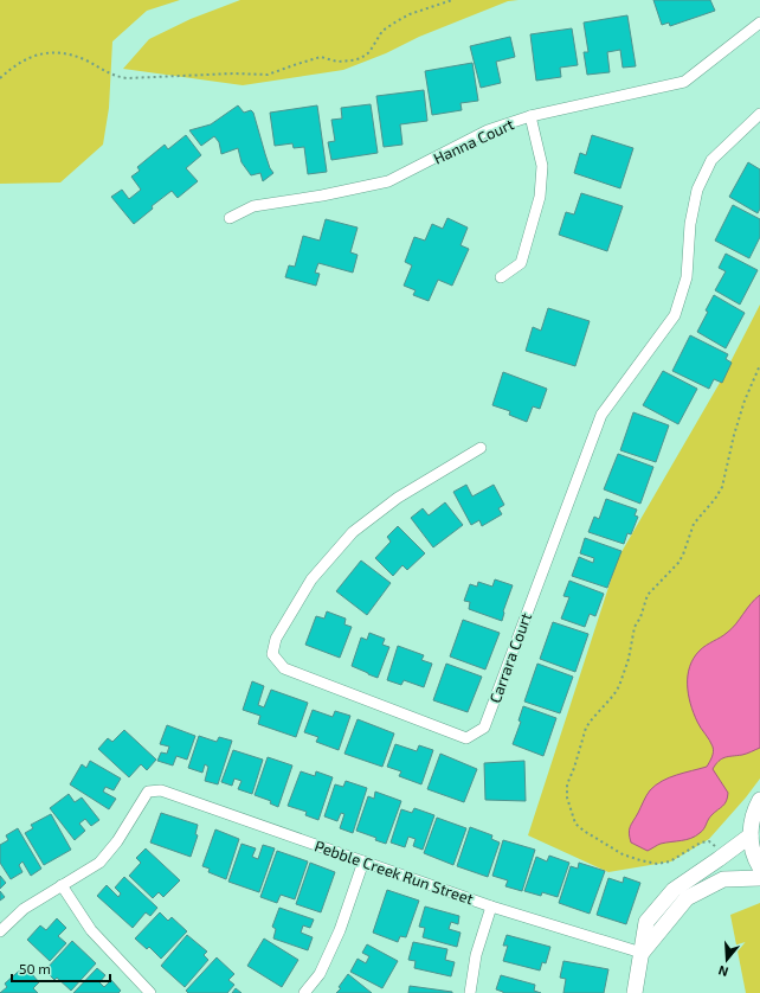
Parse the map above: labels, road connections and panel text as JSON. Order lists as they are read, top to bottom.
{
  "streets": {
    "street": ["Hanna Court", "Carrara Court", "Pebble Creek Run Street"]
  },
  "scale_bar": "50 m",
  "north": "bottom"
}
